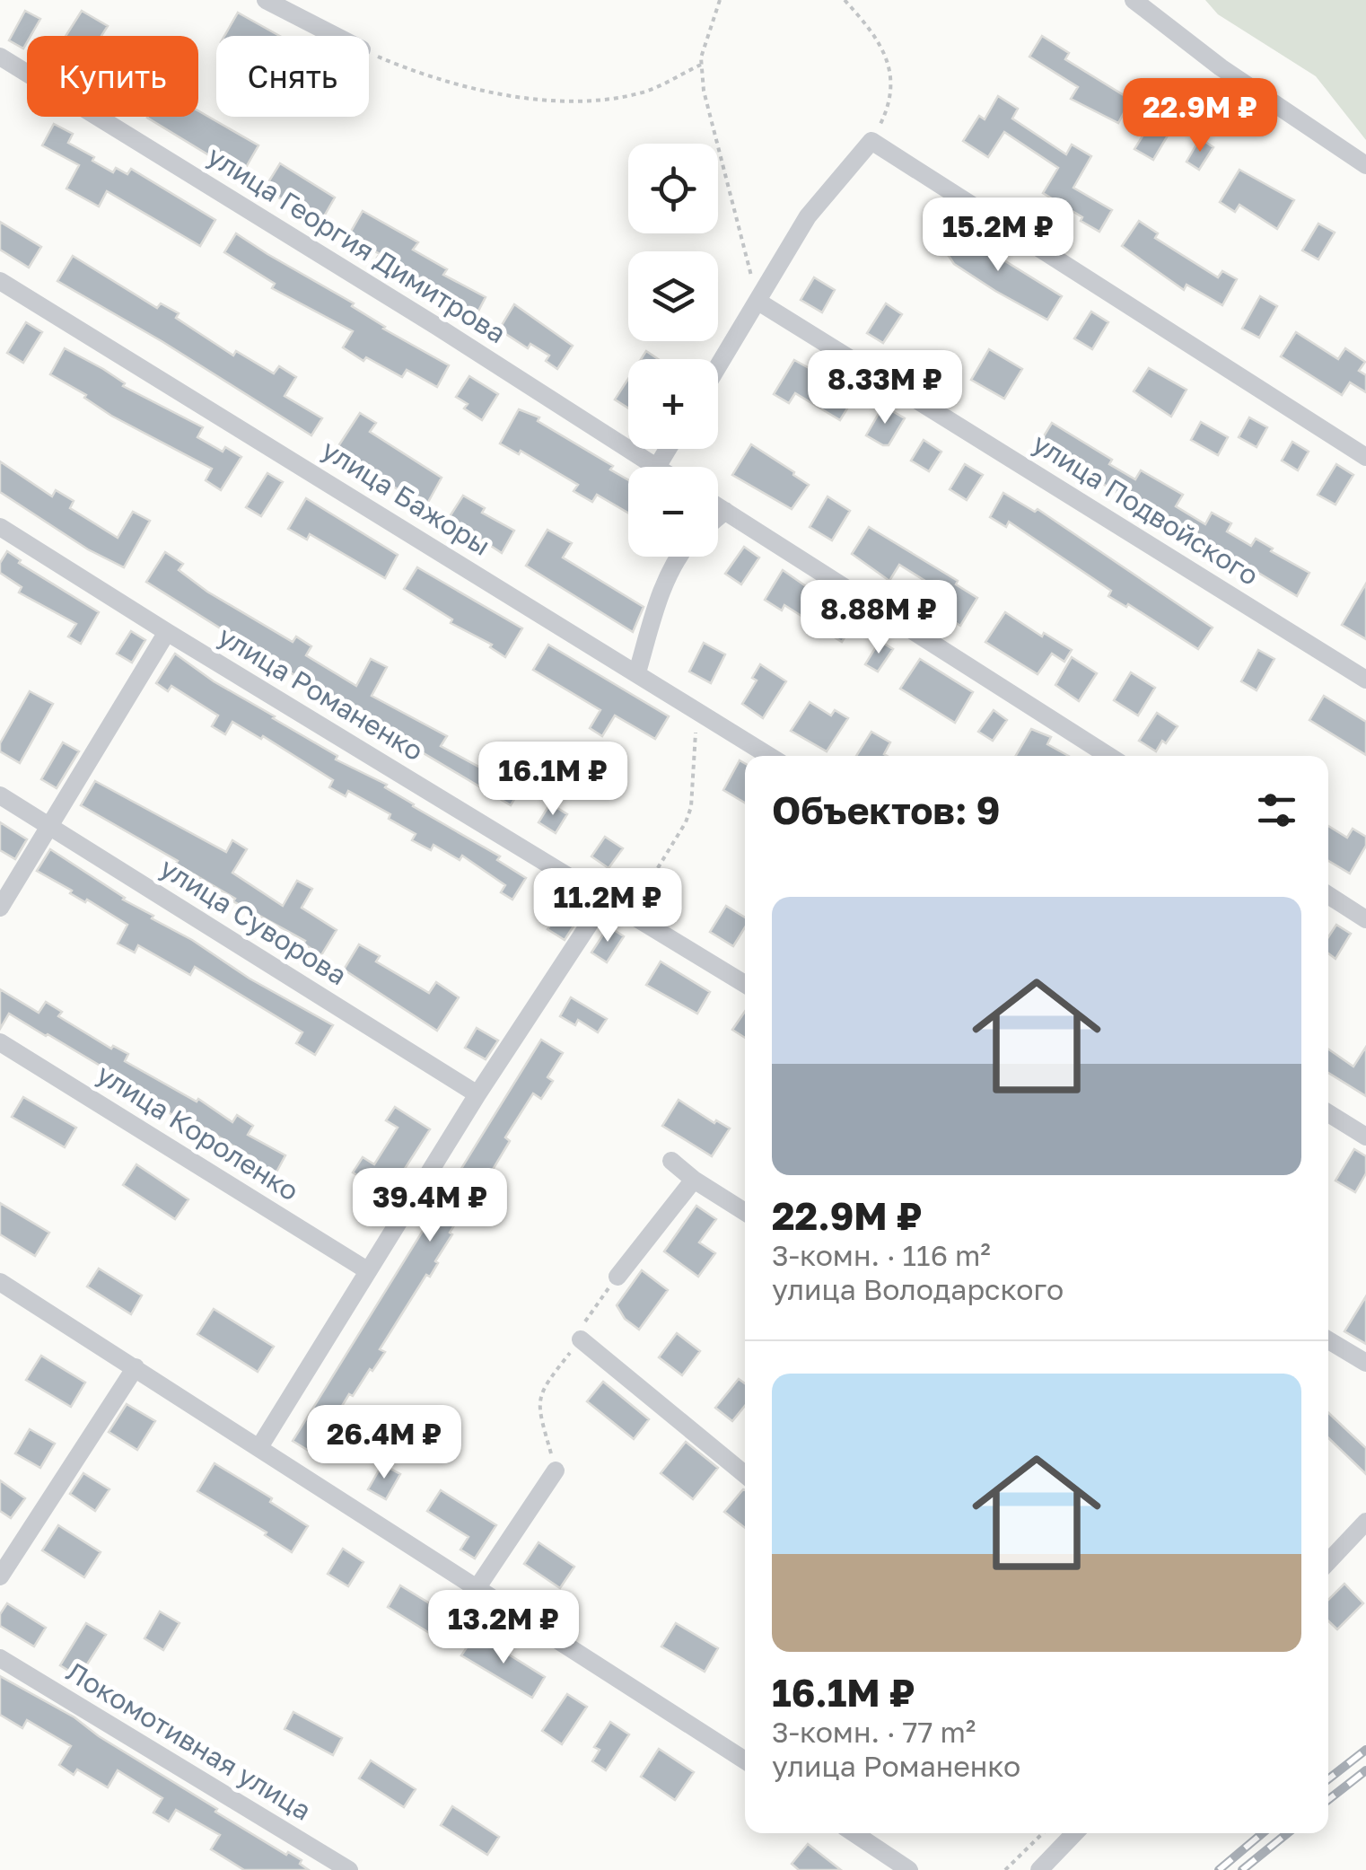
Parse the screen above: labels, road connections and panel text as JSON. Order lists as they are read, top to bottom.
{
  "streets": {
    "street": [
      "улица Георгия Димитрова",
      "улица Бажоры",
      "улица Подвойского",
      "улица Романенко",
      "улица Суворова",
      "улица Короленко",
      "Локомотивная улица"
    ]
  },
  "page": {
    "chip": ["Купить", "Снять"],
    "price": [
      "22.9M ₽",
      "15.2M ₽",
      "8.33M ₽",
      "8.88M ₽",
      "16.1M ₽",
      "11.2M ₽",
      "39.4M ₽",
      "26.4M ₽",
      "13.2M ₽"
    ],
    "map_buttons": ["+", "−"],
    "heading": "Объектов: 9",
    "list": [
      {
        "name": "22.9M ₽",
        "note": "3-комн. · 116 m² · улица Володарского"
      },
      {
        "name": "16.1M ₽",
        "note": "3-комн. · 77 m² · улица Романенко"
      }
    ]
  }
}
